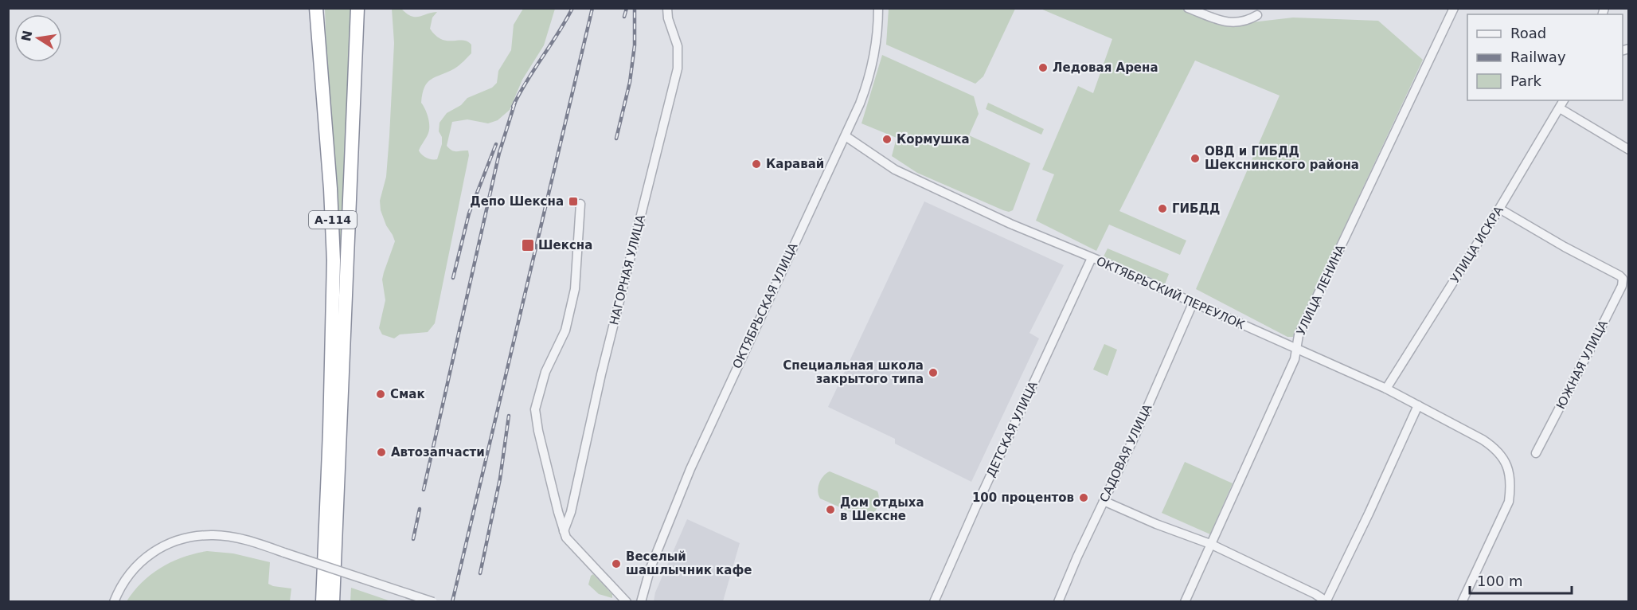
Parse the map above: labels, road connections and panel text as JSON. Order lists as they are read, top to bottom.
{
  "streets": {
    "highway": ["А-114"],
    "street": [
      "УЛИЦА ИСКРА",
      "НАГОРНАЯ УЛИЦА",
      "УЛИЦА ЛЕНИНА",
      "ОКТЯБРЬСКИЙ ПЕРЕУЛОК",
      "ОКТЯБРЬСКАЯ УЛИЦА",
      "ЮЖНАЯ УЛИЦА",
      "ДЕТСКАЯ УЛИЦА",
      "САДОВАЯ УЛИЦА"
    ]
  },
  "crossings": [
    ["УЛИЦА ИСКРА", "ОКТЯБРЬСКИЙ ПЕРЕУЛОК"],
    ["УЛИЦА ИСКРА", "ЮЖНАЯ УЛИЦА"],
    ["УЛИЦА ЛЕНИНА", "ОКТЯБРЬСКИЙ ПЕРЕУЛОК"],
    ["ОКТЯБРЬСКИЙ ПЕРЕУЛОК", "ОКТЯБРЬСКАЯ УЛИЦА"],
    ["ОКТЯБРЬСКИЙ ПЕРЕУЛОК", "ДЕТСКАЯ УЛИЦА"],
    ["ОКТЯБРЬСКИЙ ПЕРЕУЛОК", "САДОВАЯ УЛИЦА"]
  ],
  "places": {
    "other": [
      "Ледовая Арена",
      "Кормушка",
      "ОВД и ГИБДД Шекснинского района",
      "Каравай",
      "ГИБДД",
      "Специальная школа закрытого типа",
      "Смак",
      "Автозапчасти",
      "100 процентов",
      "Дом отдыха в Шекснe",
      "Веселый шашлычник кафе"
    ],
    "transit": ["Депо Шексна", "Шексна"]
  },
  "legend": ["Road", "Railway", "Park"],
  "scale_bar": "100 m",
  "north": "left"
}
